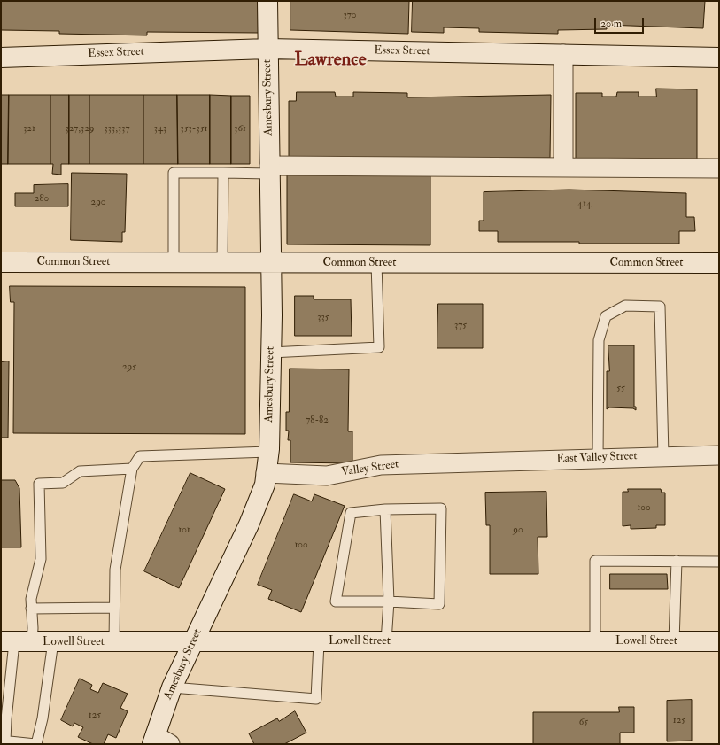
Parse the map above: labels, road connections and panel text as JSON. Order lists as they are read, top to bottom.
{
  "streets": {
    "main road": [
      "Essex Street",
      "Amesbury Street",
      "Common Street",
      "Lowell Street"
    ],
    "street": ["East Valley Street", "Valley Street"]
  },
  "crossings": [
    ["Essex Street", "Amesbury Street"],
    ["Amesbury Street", "Common Street"],
    ["Amesbury Street", "Valley Street"],
    ["Amesbury Street", "Lowell Street"],
    ["East Valley Street", "Valley Street"]
  ],
  "districts": ["Lawrence"],
  "house_numbers": [
    "370",
    "321",
    "327;329",
    "333;337",
    "343",
    "353-351",
    "361",
    "280",
    "290",
    "414",
    "335",
    "375",
    "295",
    "55",
    "78-82",
    "100",
    "101",
    "90",
    "100",
    "125",
    "125",
    "65"
  ],
  "scale_bar": "20 m"
}
